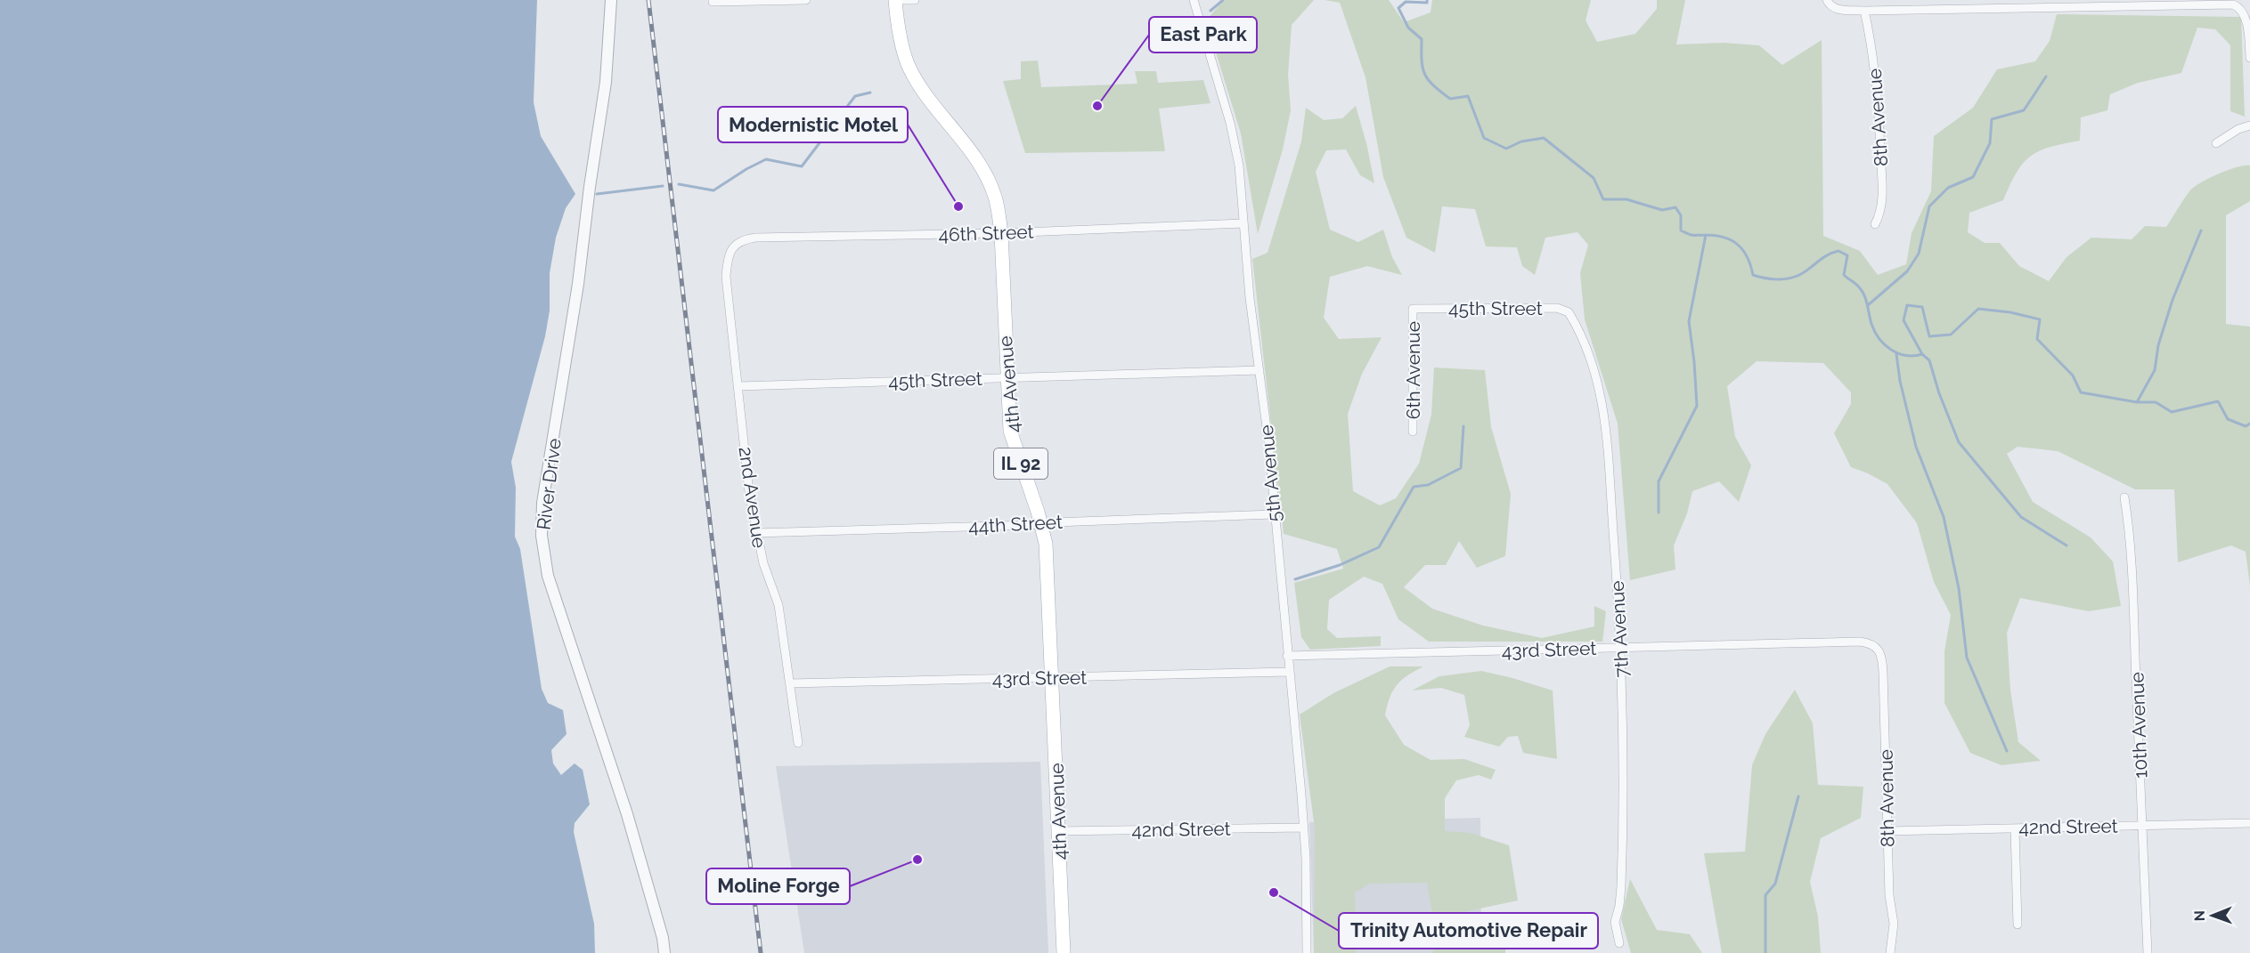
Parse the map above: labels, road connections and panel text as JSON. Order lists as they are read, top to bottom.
{
  "streets": {
    "main road": ["4th Avenue", "IL 92"],
    "street": [
      "8th Avenue",
      "46th Street",
      "45th Street",
      "6th Avenue",
      "5th Avenue",
      "River Drive",
      "2nd Avenue",
      "44th Street",
      "7th Avenue",
      "43rd Street",
      "10th Avenue",
      "42nd Street"
    ]
  },
  "crossings": [
    ["8th Avenue", "43rd Street"],
    ["8th Avenue", "42nd Street"],
    ["46th Street", "4th Avenue"],
    ["46th Street", "5th Avenue"],
    ["46th Street", "2nd Avenue"],
    ["45th Street", "6th Avenue"],
    ["45th Street", "4th Avenue"],
    ["45th Street", "5th Avenue"],
    ["45th Street", "2nd Avenue"],
    ["45th Street", "7th Avenue"],
    ["4th Avenue", "44th Street"],
    ["4th Avenue", "43rd Street"],
    ["4th Avenue", "42nd Street"],
    ["5th Avenue", "44th Street"],
    ["5th Avenue", "43rd Street"],
    ["5th Avenue", "42nd Street"],
    ["2nd Avenue", "44th Street"],
    ["2nd Avenue", "43rd Street"],
    ["7th Avenue", "43rd Street"],
    ["10th Avenue", "42nd Street"]
  ],
  "places": [
    "East Park",
    "Modernistic Motel",
    "Moline Forge",
    "Trinity Automotive Repair"
  ],
  "north": "left"
}
